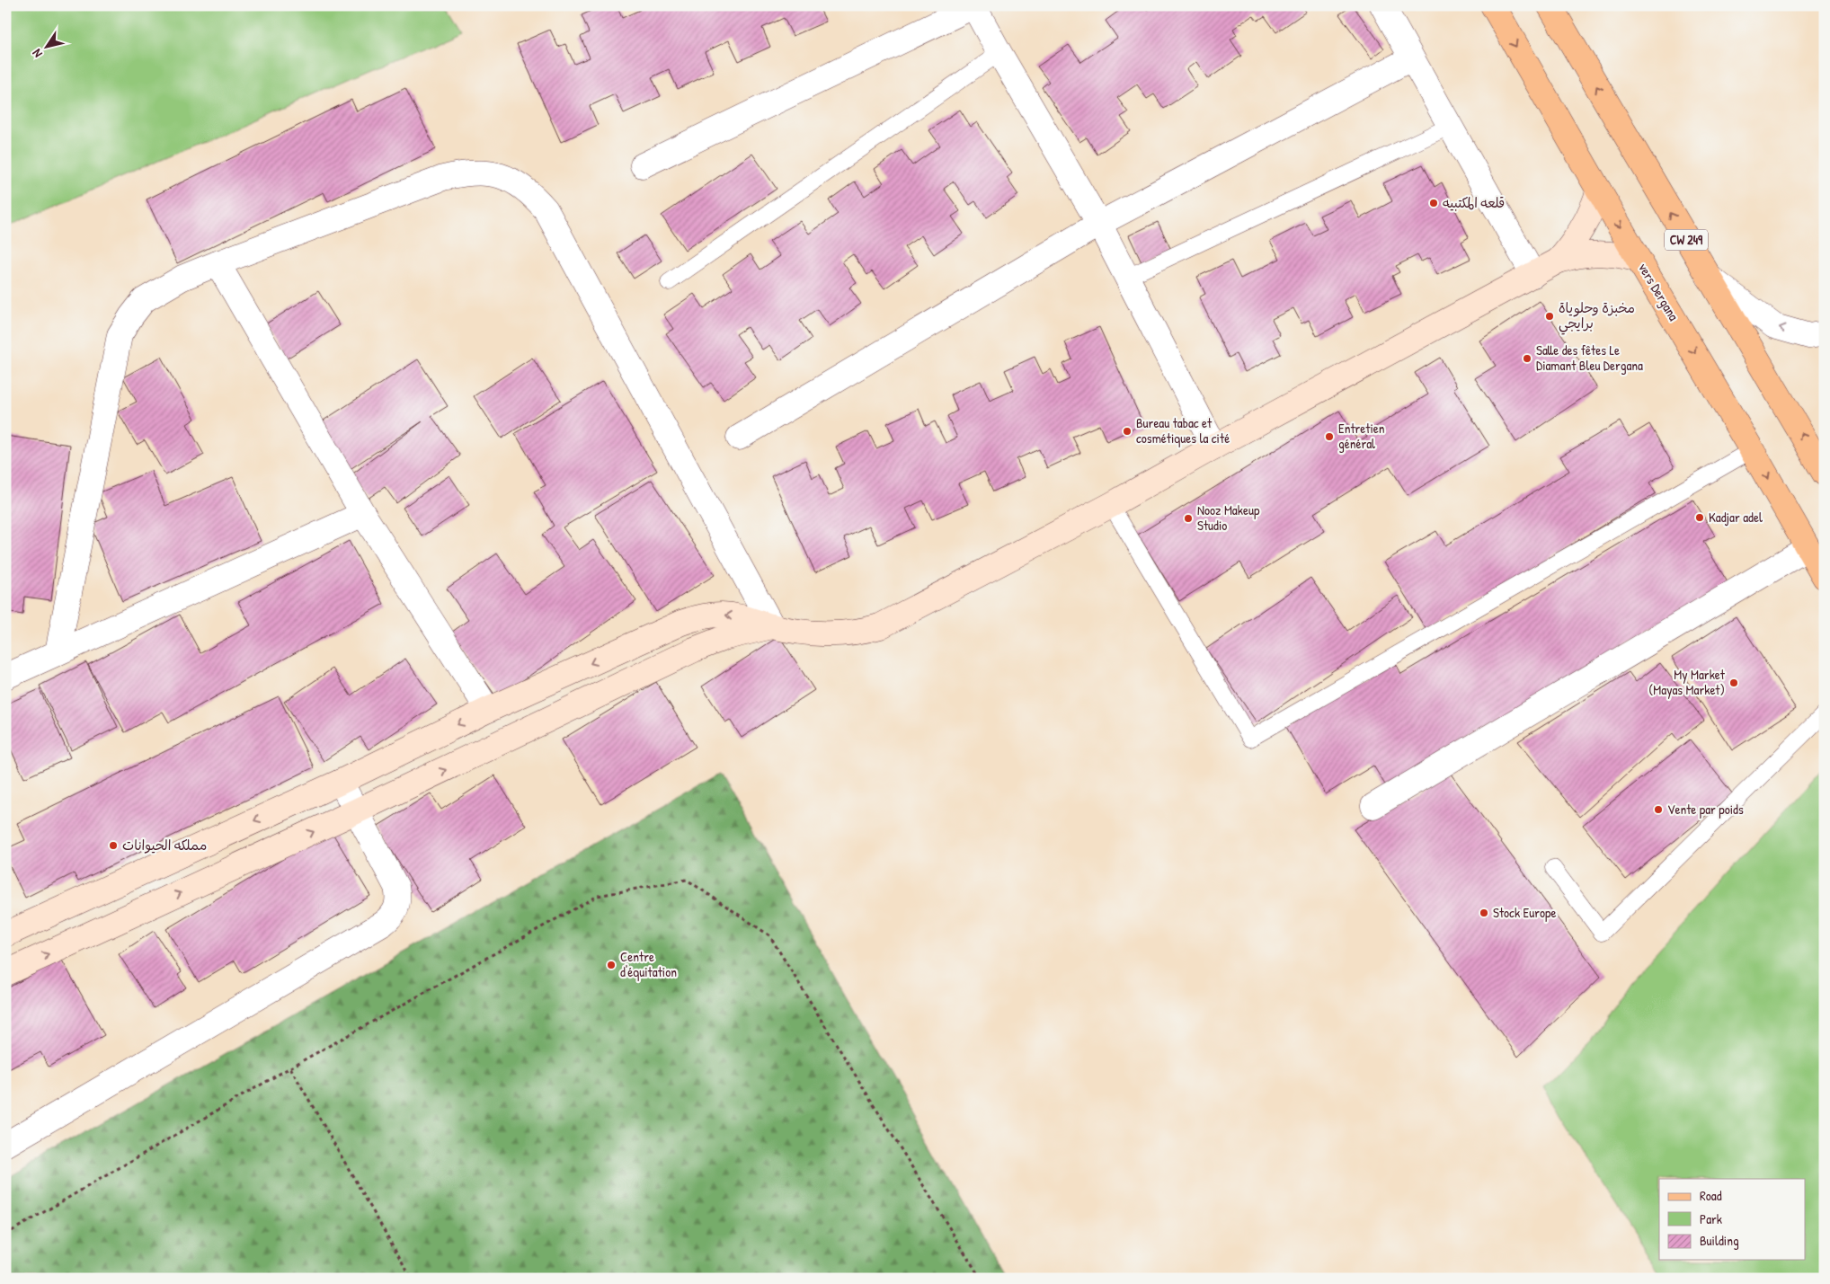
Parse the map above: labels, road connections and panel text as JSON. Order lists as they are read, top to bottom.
{
  "streets": {
    "main road": ["CW 249", "vers Dergana"]
  },
  "places": [
    "قلعه المكتبيه",
    "مخبزة وحلوياة برايجي",
    "Salle des fêtes Le Diamant Bleu Dergana",
    "Bureau tabac et cosmétiques la cité",
    "Entretien général",
    "Kadjar adel",
    "Nooz Makeup Studio",
    "My Market (Mayas Market)",
    "Vente par poids",
    "مملكه الحيوانات",
    "Stock Europe",
    "Centre d'équitation"
  ],
  "legend": ["Road", "Park", "Building"],
  "north": "bottom left"
}
